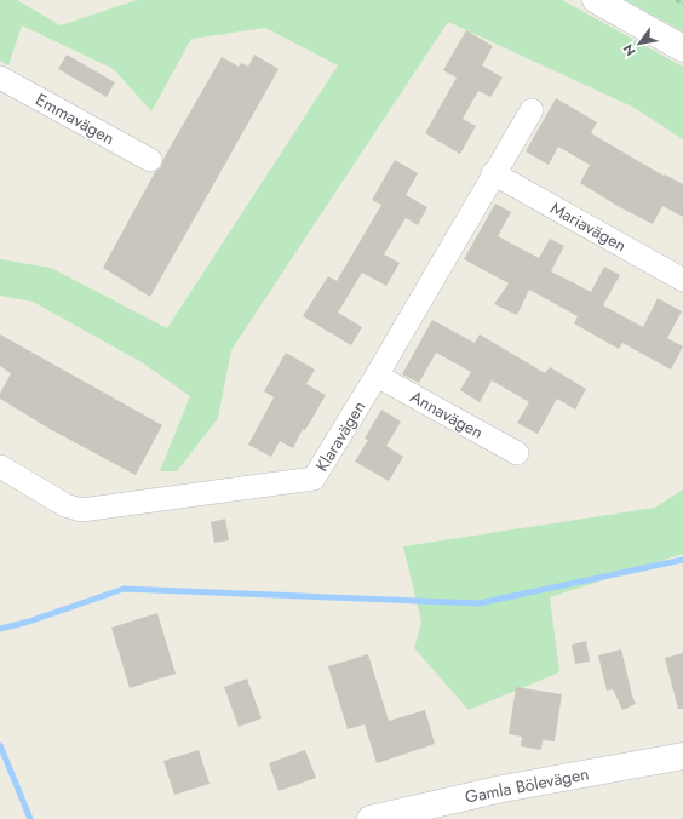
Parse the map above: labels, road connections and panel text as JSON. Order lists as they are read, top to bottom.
{
  "streets": {
    "street": [
      "Emmavägen",
      "Mariavägen",
      "Annavägen",
      "Klaravägen",
      "Gamla Bölevägen"
    ]
  },
  "crossings": [
    ["Mariavägen", "Klaravägen"],
    ["Annavägen", "Klaravägen"]
  ],
  "north": "bottom left"
}
